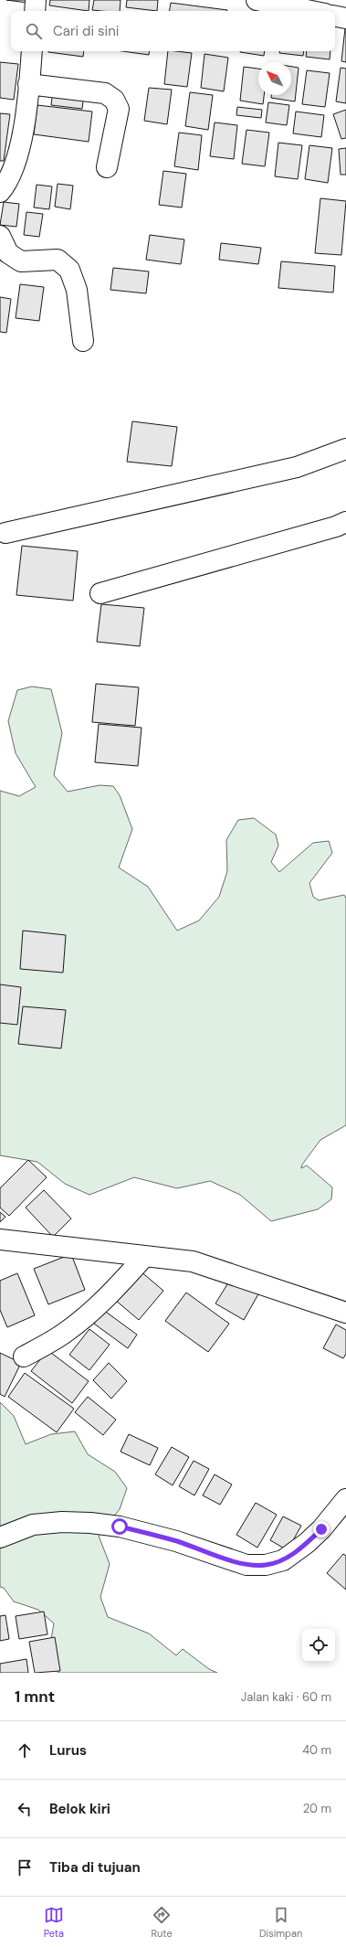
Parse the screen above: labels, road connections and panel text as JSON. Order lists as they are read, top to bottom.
{
  "north": "top left",
  "page": {
    "search": "Cari di sini",
    "heading": ["1 mnt", "Jalan kaki · 60 m"],
    "list": [
      ["Lurus", "40 m"],
      ["Belok kiri", "20 m"],
      "Tiba di tujuan"
    ],
    "nav": ["Peta", "Rute", "Disimpan"]
  }
}
